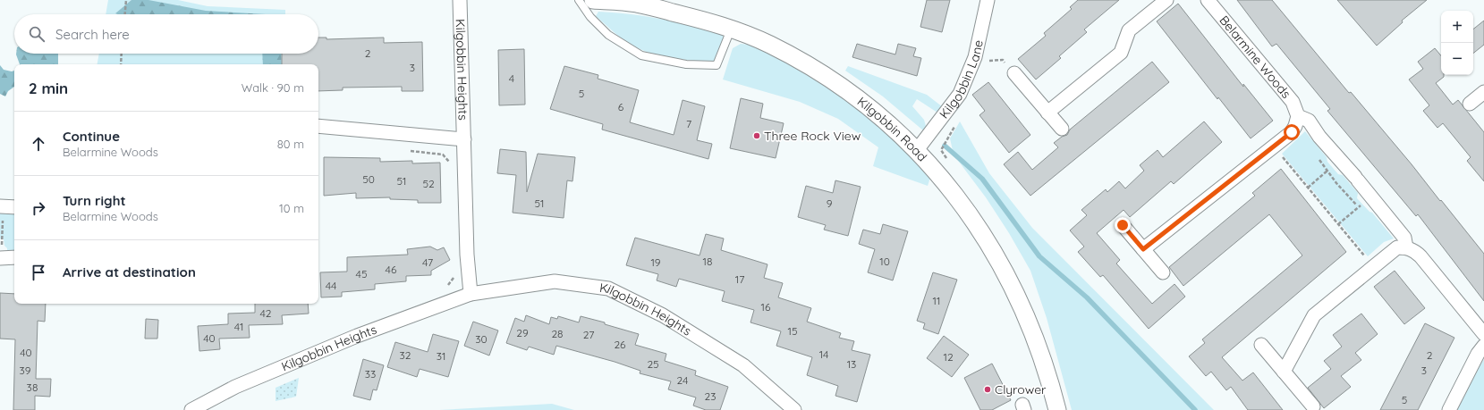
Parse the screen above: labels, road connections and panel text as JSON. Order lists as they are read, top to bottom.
{
  "streets": {
    "street": [
      "Belarmine Woods",
      "Kilgobbin Heights",
      "Kilgobbin Lane",
      "Kilgobbin Road"
    ]
  },
  "crossings": [
    ["Kilgobbin Lane", "Kilgobbin Road"]
  ],
  "places": ["Three Rock View", "Clyrower"],
  "house_numbers": [
    "2",
    "3",
    "4",
    "5",
    "6",
    "7",
    "50",
    "51",
    "52",
    "51",
    "9",
    "18",
    "10",
    "47",
    "19",
    "46",
    "45",
    "17",
    "44",
    "11",
    "16",
    "42",
    "41",
    "15",
    "29",
    "28",
    "27",
    "40",
    "30",
    "26",
    "40",
    "14",
    "32",
    "2",
    "31",
    "12",
    "25",
    "13",
    "39",
    "3",
    "33",
    "24",
    "38",
    "23",
    "5"
  ],
  "page": {
    "map_buttons": ["+", "−"],
    "search": "Search here",
    "heading": ["2 min", "Walk · 90 m"],
    "list": [
      ["Continue", "Belarmine Woods", "80 m"],
      ["Turn right", "Belarmine Woods", "10 m"],
      "Arrive at destination"
    ]
  }
}
